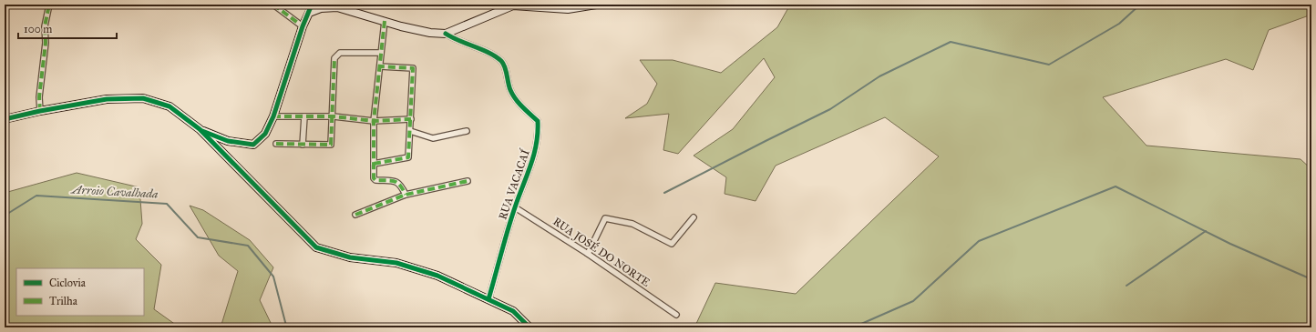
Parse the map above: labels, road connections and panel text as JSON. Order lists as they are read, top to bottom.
{
  "streets": {
    "street": ["RUA VACACAÍ", "RUA JOSÉ DO NORTE"]
  },
  "crossings": [
    ["RUA VACACAÍ", "RUA JOSÉ DO NORTE"]
  ],
  "water": ["Arroio Cavalhada"],
  "legend": ["Ciclovia", "Trilha"],
  "scale_bar": "100 m"
}
